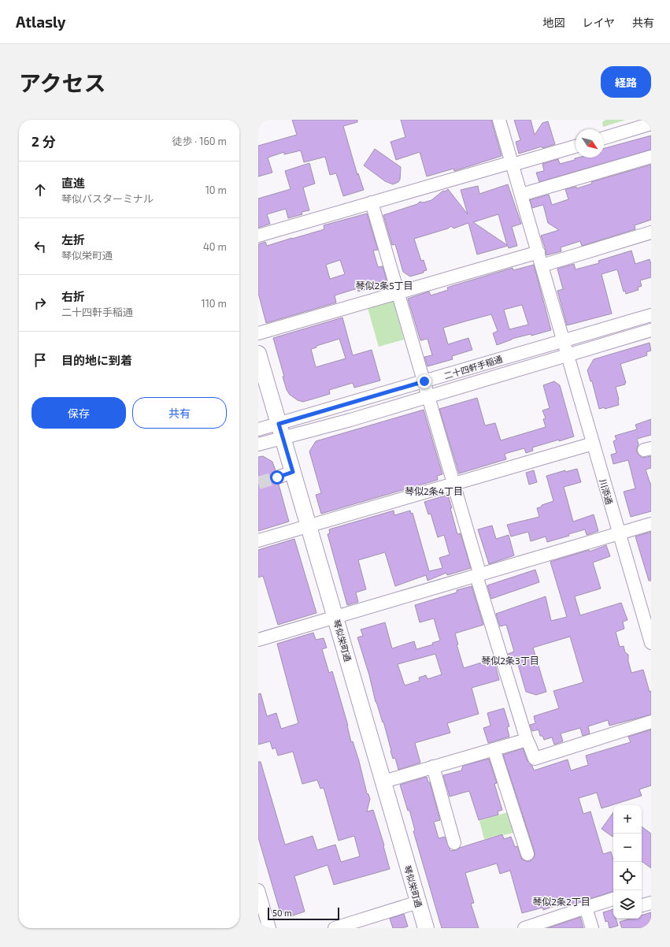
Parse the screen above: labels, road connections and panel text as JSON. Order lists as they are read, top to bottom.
{
  "streets": {
    "main road": ["琴似栄町通"],
    "street": ["二十四軒手稲通", "川添通"]
  },
  "crossings": [
    ["二十四軒手稲通", "川添通"],
    ["二十四軒手稲通", "琴似栄町通"]
  ],
  "districts": [
    "琴似2条5丁目",
    "琴似2条4丁目",
    "琴似2条3丁目",
    "琴似2条2丁目"
  ],
  "scale_bar": "50 m",
  "north": "bottom right",
  "page": {
    "header": "Atlasly",
    "nav": ["地図", "レイヤ", "共有"],
    "title": "アクセス",
    "buttons": [
      "経路",
      ["保存", "共有"]
    ],
    "heading": ["2 分", "徒歩 · 160 m"],
    "list": [
      ["直進", "琴似バスターミナル", "10 m"],
      ["左折", "琴似栄町通", "40 m"],
      ["右折", "二十四軒手稲通", "110 m"],
      "目的地に到着"
    ],
    "map_buttons": ["+", "−"],
    "scale": "50 m"
  }
}
